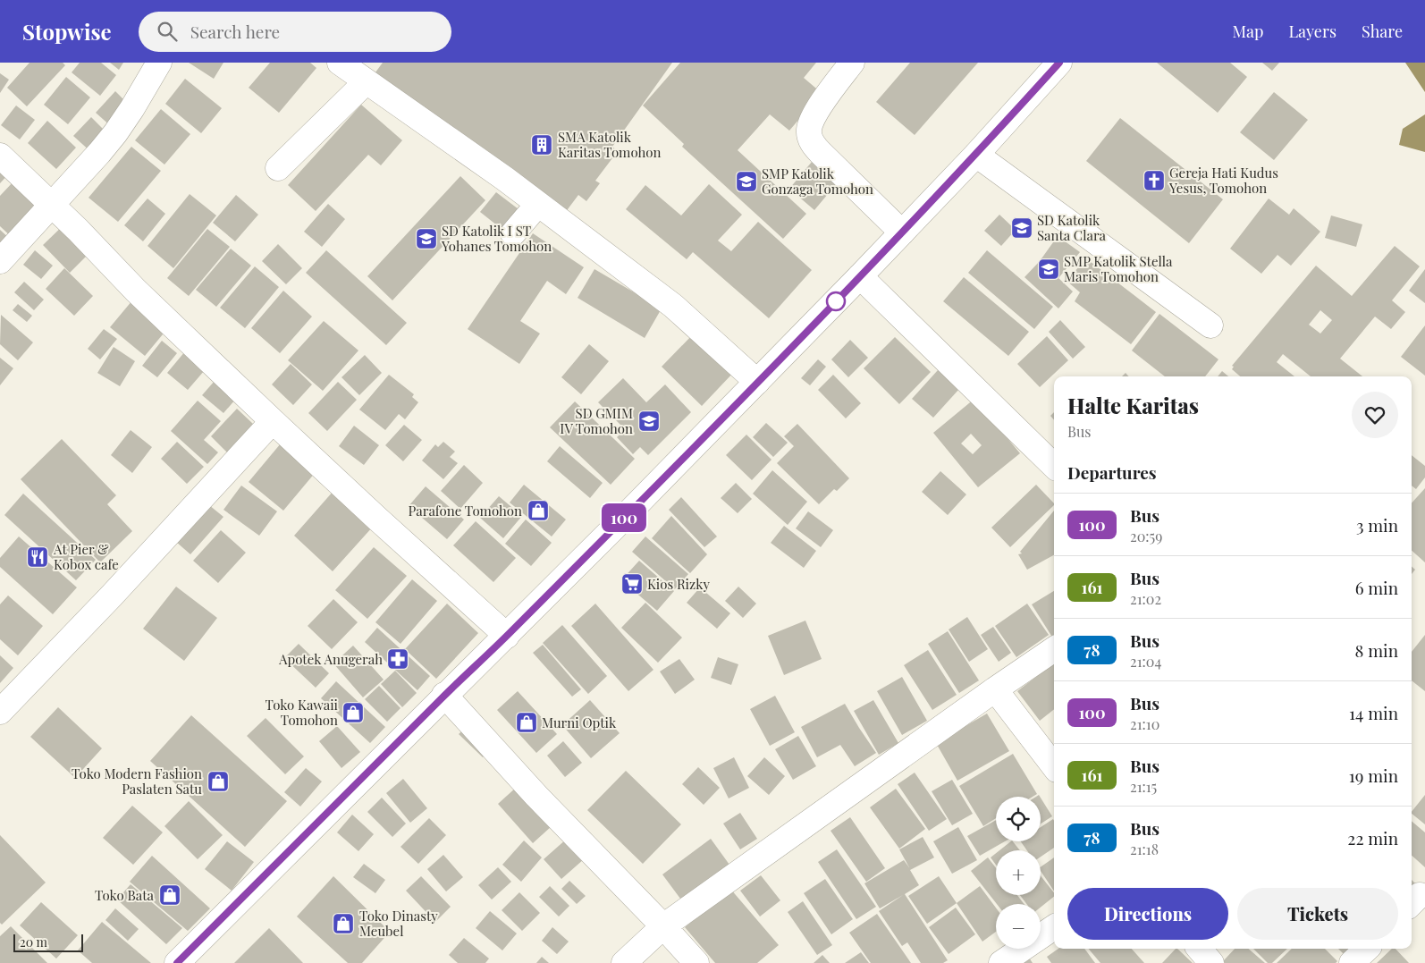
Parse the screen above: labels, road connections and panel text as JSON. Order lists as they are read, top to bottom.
{
  "places": {
    "building": ["SMA Katolik Karitas Tomohon"],
    "church": ["Gereja Hati Kudus Yesus, Tomohon"],
    "school or university": [
      "SMP Katolik Gonzaga Tomohon",
      "SD Katolik Santa Clara",
      "SD Katolik I ST Yohanes Tomohon",
      "SMP Katolik Stella Maris Tomohon",
      "SD GMIM IV Tomohon"
    ],
    "shop": [
      "Parafone Tomohon",
      "Toko Kawaii Tomohon",
      "Murni Optik",
      "Toko Modern Fashion Paslaten Satu",
      "Toko Bata",
      "Toko Dinasty Meubel"
    ],
    "restaurant": ["At Pier & Kobox cafe"],
    "supermarket": ["Kios Rizky"],
    "pharmacy": ["Apotek Anugerah"]
  },
  "lines": ["bus line 100"],
  "scale_bar": "20 m",
  "page": {
    "header": "Stopwise",
    "search": "Search here",
    "nav": ["Map", "Layers", "Share"],
    "on_map": "100",
    "heading": [
      ["Halte Karitas", "Bus"],
      "Departures"
    ],
    "list": [
      {
        "mark": "100",
        "name": "Bus",
        "note": "20:59",
        "value": "3 min"
      },
      {
        "mark": "161",
        "name": "Bus",
        "note": "21:02",
        "value": "6 min"
      },
      {
        "mark": "78",
        "name": "Bus",
        "note": "21:04",
        "value": "8 min"
      },
      {
        "mark": "100",
        "name": "Bus",
        "note": "21:10",
        "value": "14 min"
      },
      {
        "mark": "161",
        "name": "Bus",
        "note": "21:15",
        "value": "19 min"
      },
      {
        "mark": "78",
        "name": "Bus",
        "note": "21:18",
        "value": "22 min"
      }
    ],
    "map_buttons": ["+", "−"],
    "buttons": ["Directions", "Tickets"],
    "scale": "20 m"
  }
}
